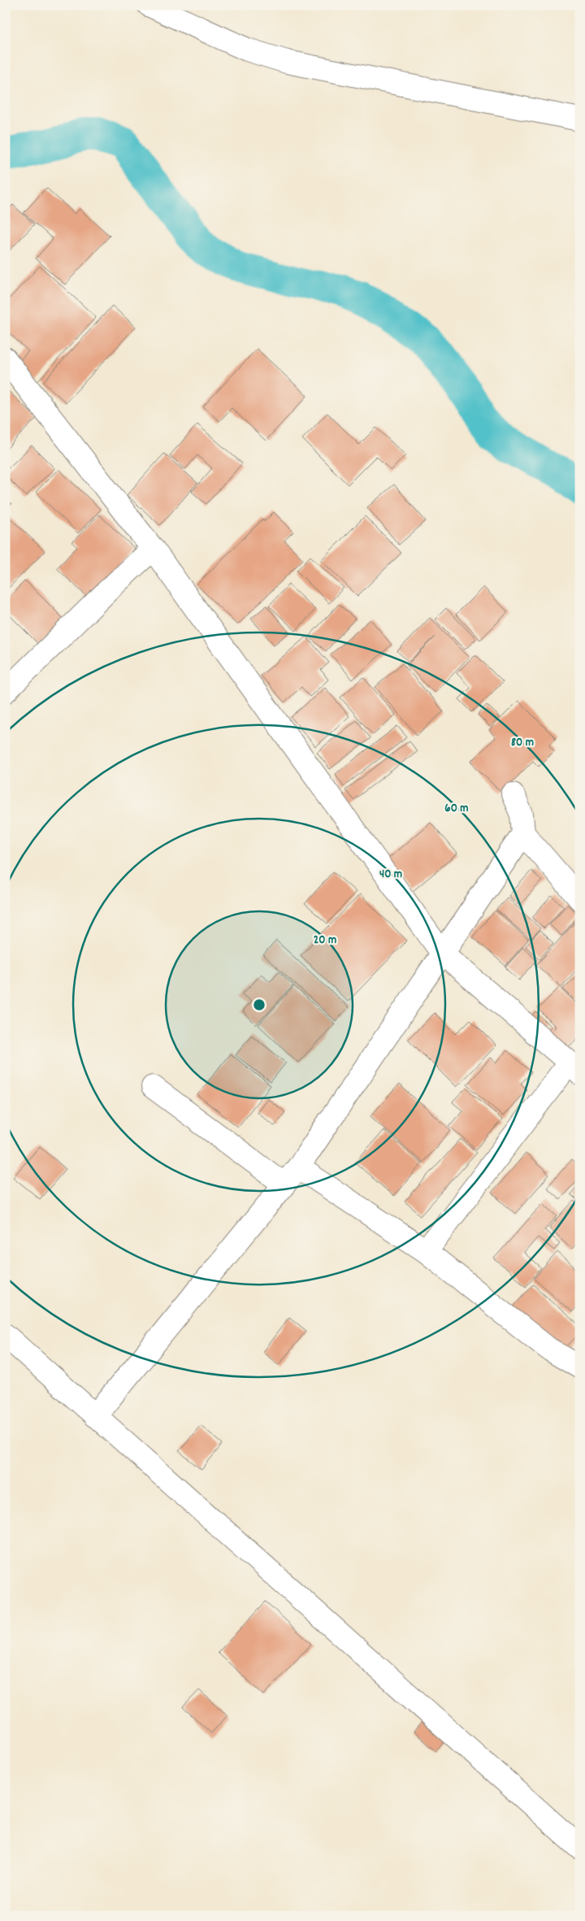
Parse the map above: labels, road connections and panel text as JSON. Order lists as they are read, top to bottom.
{
  "rings": [
    "80 m",
    "60 m",
    "40 m",
    "20 m"
  ]
}
